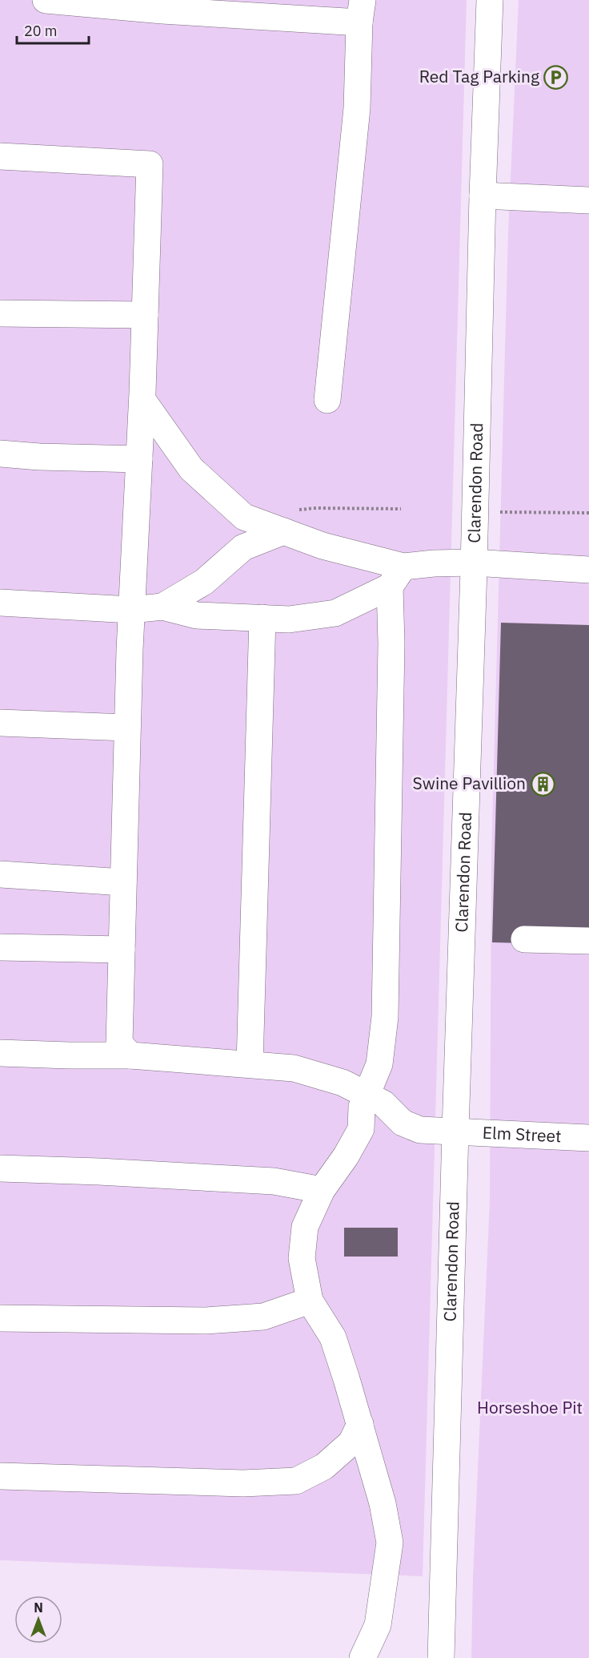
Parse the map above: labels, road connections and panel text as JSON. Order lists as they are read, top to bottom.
{
  "streets": {
    "street": ["Clarendon Road", "Elm Street"]
  },
  "crossings": [
    ["Clarendon Road", "Elm Street"]
  ],
  "parks": ["Horseshoe Pit"],
  "places": {
    "parking": ["Red Tag Parking"],
    "building": ["Swine Pavillion"]
  },
  "scale_bar": "20 m",
  "north": "top"
}
